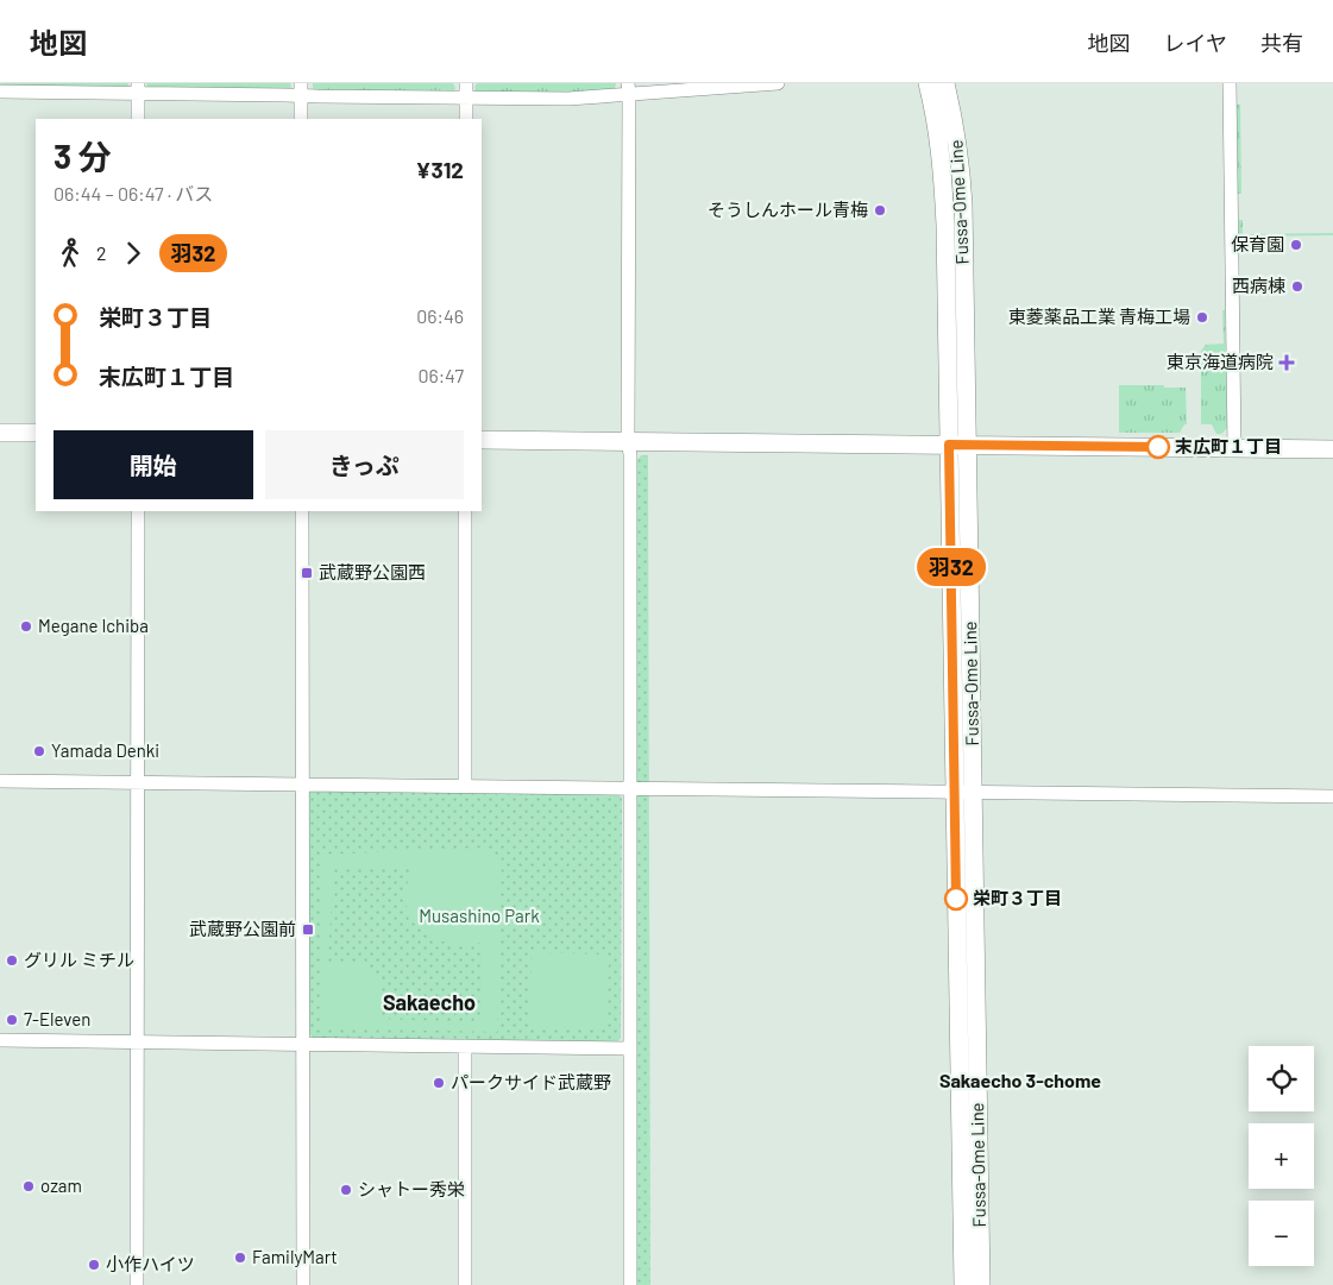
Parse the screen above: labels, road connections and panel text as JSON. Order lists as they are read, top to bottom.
{
  "streets": {
    "main road": ["Fussa-Ome Line"]
  },
  "districts": ["Sakaecho", "Sakaecho 3-chome"],
  "parks": ["Musashino Park"],
  "places": {
    "other": [
      "そうしんホール青梅",
      "保育園",
      "西病棟",
      "東菱薬品工業 青梅工場",
      "末広町１丁目",
      "Megane Ichiba",
      "Yamada Denki",
      "栄町３丁目",
      "グリル ミチル",
      "7-Eleven",
      "パークサイド武蔵野",
      "ozam",
      "シャトー秀栄",
      "FamilyMart",
      "小作ハイツ"
    ],
    "health": ["東京海道病院"],
    "transit": ["武蔵野公園西", "武蔵野公園前"]
  },
  "lines": ["bus line 羽32"],
  "page": {
    "header": "地図",
    "nav": ["地図", "レイヤ", "共有"],
    "on_map": "羽32",
    "heading": ["3 分", "06:44 – 06:47 · バス", "¥312"],
    "legs": ["2", "羽32"],
    "list": [
      {
        "name": "栄町３丁目",
        "value": "06:46"
      },
      {
        "name": "末広町１丁目",
        "value": "06:47"
      }
    ],
    "buttons": ["開始", "きっぷ"],
    "map_buttons": ["+", "−"]
  }
}
